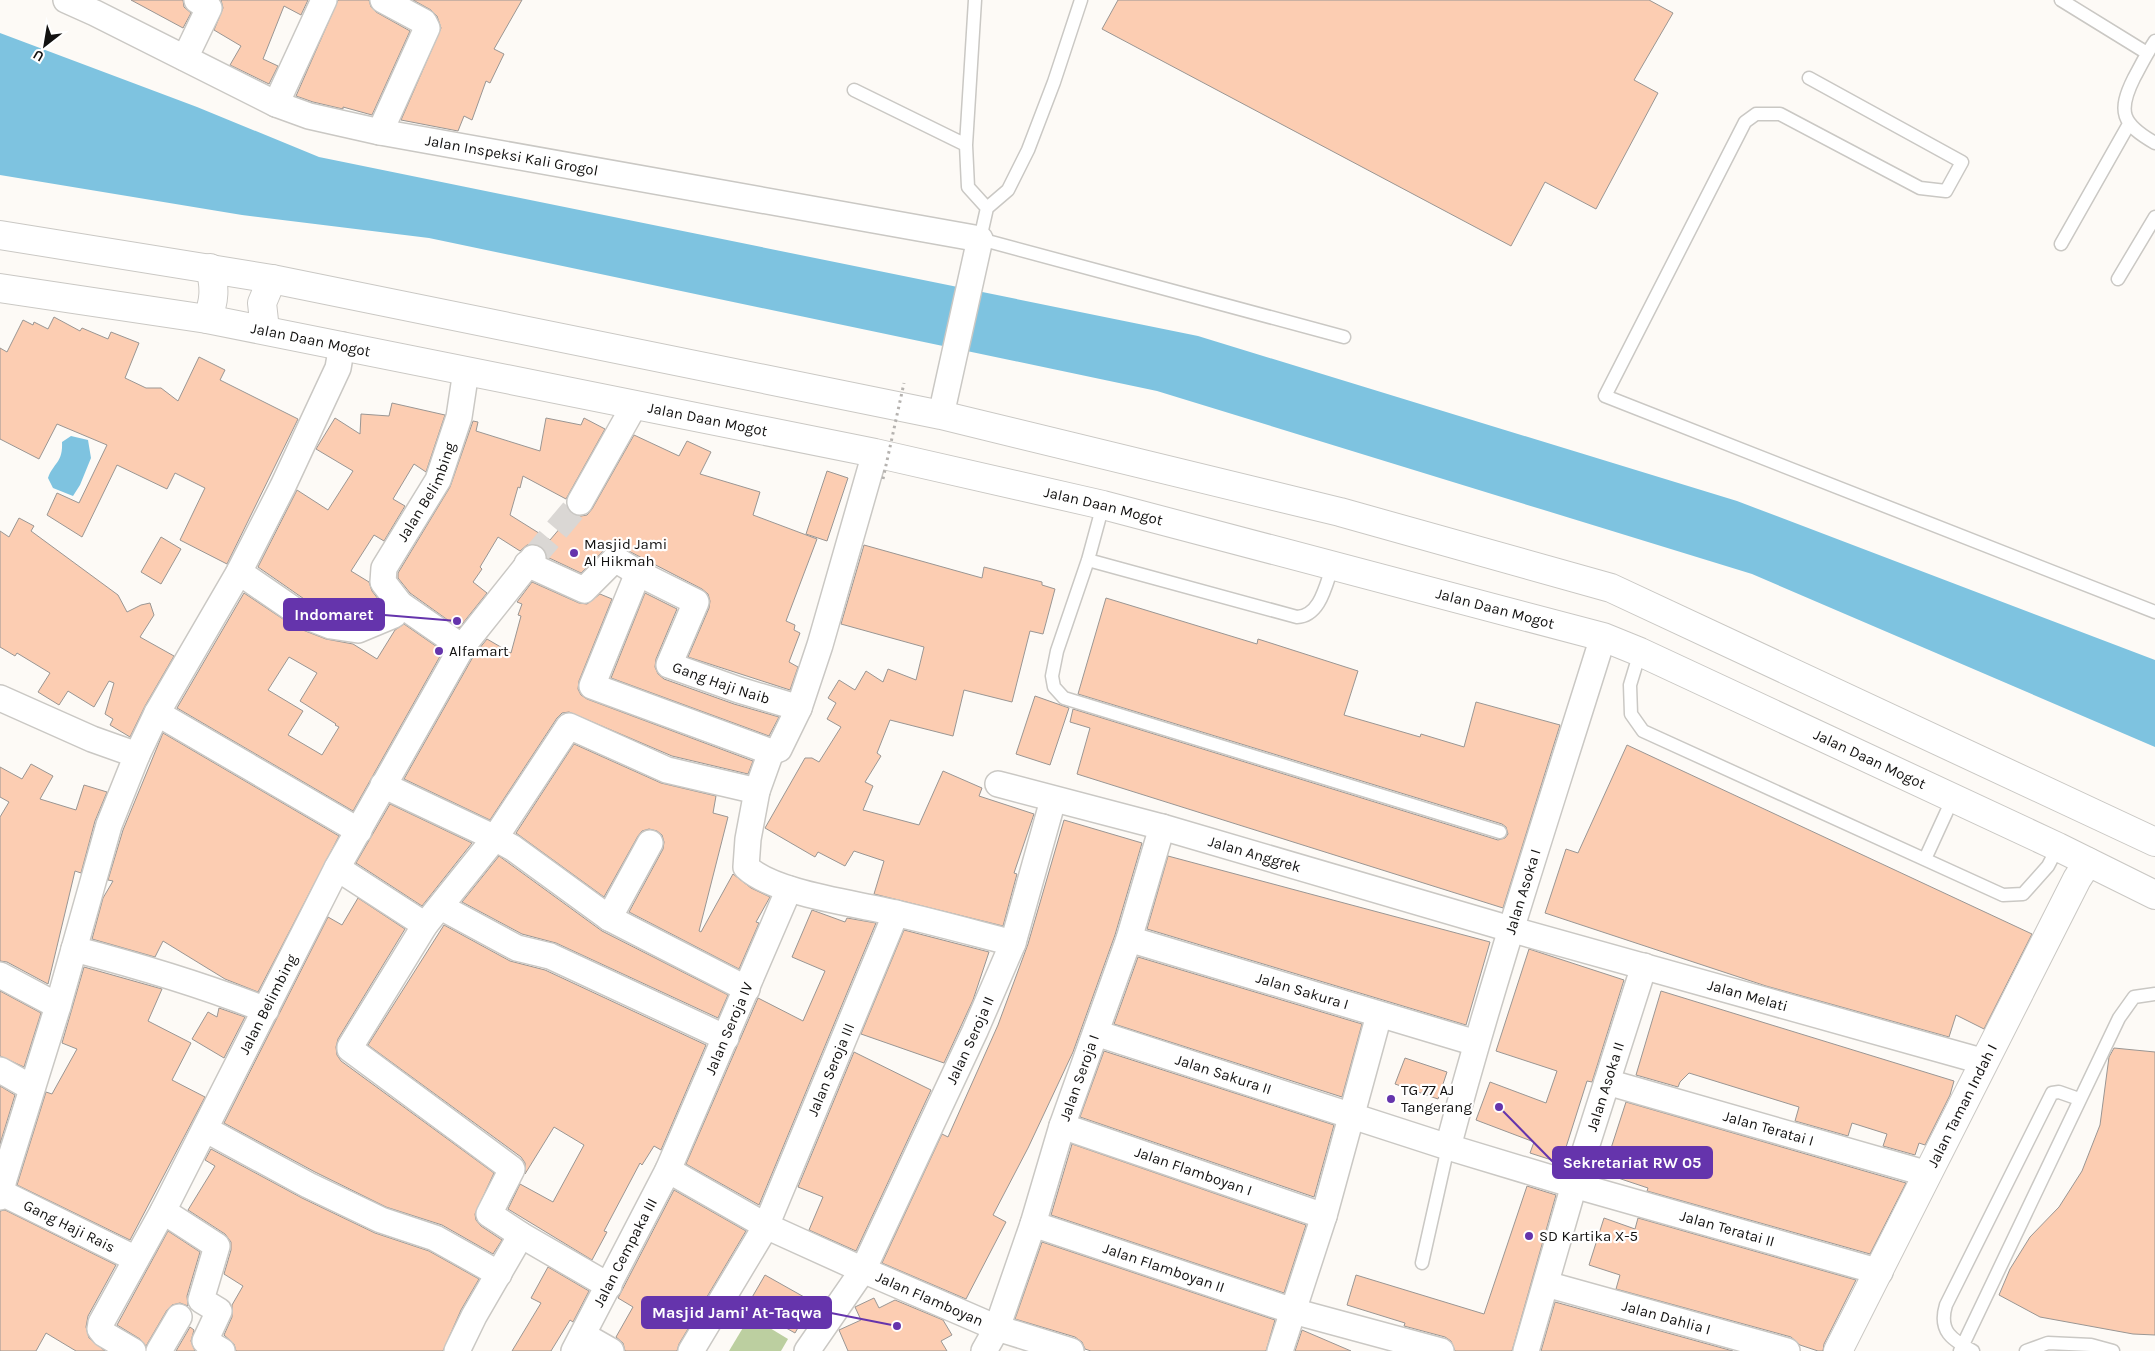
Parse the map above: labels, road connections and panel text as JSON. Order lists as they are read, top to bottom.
{
  "streets": {
    "main road": ["Jalan Daan Mogot", "Jalan Taman Indah I"],
    "street": [
      "Jalan Inspeksi Kali Grogol",
      "Jalan Belimbing",
      "Gang Haji Naib",
      "Jalan Anggrek",
      "Jalan Asoka I",
      "Jalan Sakura I",
      "Jalan Melati",
      "Jalan Seroja IV",
      "Jalan Seroja II",
      "Jalan Seroja III",
      "Jalan Sakura II",
      "Jalan Seroja I",
      "Jalan Asoka II",
      "Jalan Teratai I",
      "Jalan Flamboyan I",
      "Gang Haji Rais",
      "Jalan Teratai II",
      "Jalan Cempaka III",
      "Jalan Flamboyan II",
      "Jalan Flamboyan",
      "Jalan Dahlia I"
    ]
  },
  "crossings": [
    ["Jalan Daan Mogot", "Jalan Belimbing"],
    ["Jalan Daan Mogot", "Jalan Asoka I"],
    ["Jalan Daan Mogot", "Jalan Taman Indah I"],
    ["Jalan Belimbing", "Gang Haji Naib"],
    ["Jalan Belimbing", "Gang Haji Rais"],
    ["Jalan Anggrek", "Jalan Asoka I"],
    ["Jalan Anggrek", "Jalan Melati"],
    ["Jalan Anggrek", "Jalan Seroja II"],
    ["Jalan Anggrek", "Jalan Seroja I"],
    ["Jalan Asoka I", "Jalan Sakura I"],
    ["Jalan Asoka I", "Jalan Melati"],
    ["Jalan Sakura I", "Jalan Seroja I"],
    ["Jalan Melati", "Jalan Asoka II"],
    ["Jalan Melati", "Jalan Taman Indah I"],
    ["Jalan Seroja IV", "Jalan Cempaka III"],
    ["Jalan Seroja IV", "Jalan Flamboyan"],
    ["Jalan Seroja II", "Jalan Flamboyan"],
    ["Jalan Seroja III", "Jalan Flamboyan"],
    ["Jalan Sakura II", "Jalan Seroja I"],
    ["Jalan Seroja I", "Jalan Flamboyan I"],
    ["Jalan Seroja I", "Jalan Flamboyan II"],
    ["Jalan Seroja I", "Jalan Flamboyan"],
    ["Jalan Asoka II", "Jalan Teratai I"],
    ["Jalan Asoka II", "Jalan Teratai II"],
    ["Jalan Asoka II", "Jalan Dahlia I"],
    ["Jalan Taman Indah I", "Jalan Teratai I"],
    ["Jalan Taman Indah I", "Jalan Teratai II"],
    ["Jalan Cempaka III", "Jalan Flamboyan"]
  ],
  "places": [
    "Masjid Jami Al Hikmah",
    "Indomaret",
    "Alfamart",
    "TG 77 AJ Tangerang",
    "Sekretariat RW 05",
    "SD Kartika X-5",
    "Masjid Jami' At-Taqwa"
  ],
  "north": "bottom left"
}
